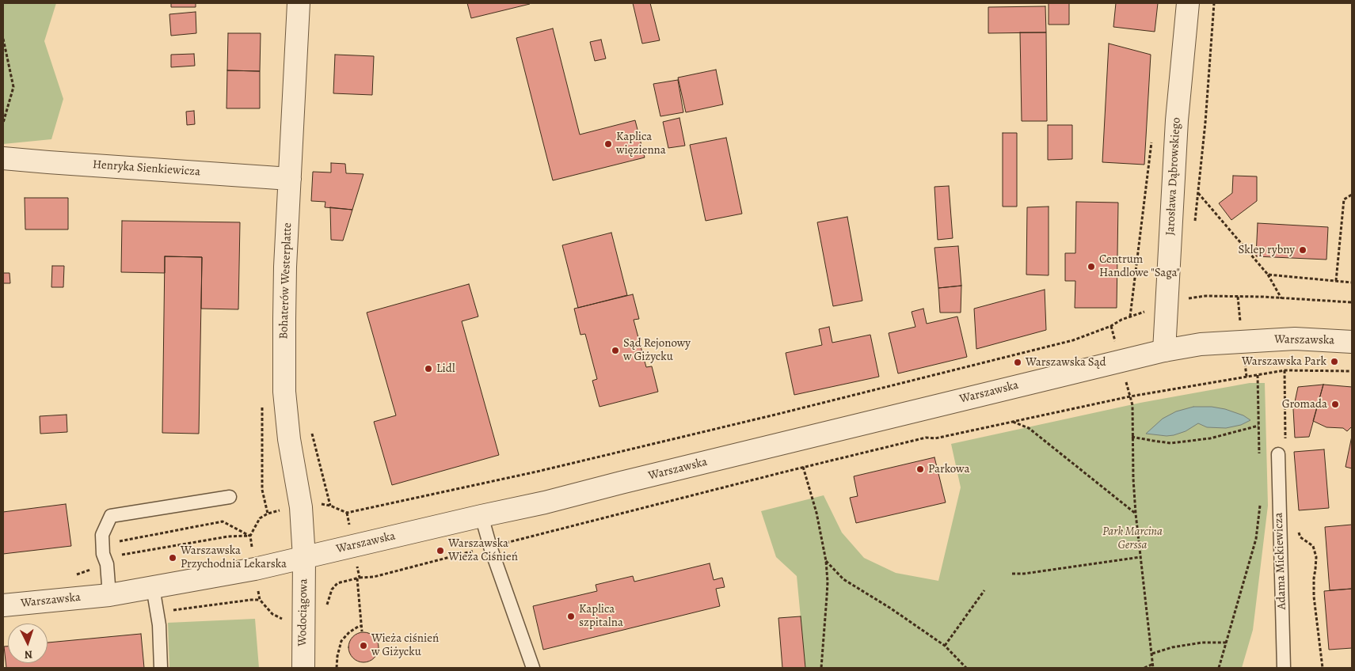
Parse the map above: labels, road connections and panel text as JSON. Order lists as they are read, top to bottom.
{
  "streets": {
    "street": [
      "Henryka Sienkiewicza",
      "Jarosława Dąbrowskiego",
      "Bohaterów Westerplatte",
      "Warszawska",
      "Wodociągowa"
    ],
    "lane": ["Adama Mickiewicza"]
  },
  "crossings": [
    ["Henryka Sienkiewicza", "Bohaterów Westerplatte"],
    ["Jarosława Dąbrowskiego", "Warszawska"],
    ["Bohaterów Westerplatte", "Warszawska"],
    ["Bohaterów Westerplatte", "Wodociągowa"],
    ["Warszawska", "Wodociągowa"]
  ],
  "parks": ["Park Marcina Gerssa"],
  "places": [
    "Kaplica więzienna",
    "Sklep rybny",
    "Centrum Handlowe \"Saga\"",
    "Sąd Rejonowy w Giżycku",
    "Warszawska Park",
    "Warszawska Sąd",
    "Lidl",
    "Gromada",
    "Parkowa",
    "Warszawska Wieża Ciśnień",
    "Warszawska Przychodnia Lekarska",
    "Kaplica szpitalna",
    "Wieża ciśnień w Giżycku"
  ],
  "north": "bottom"
}
